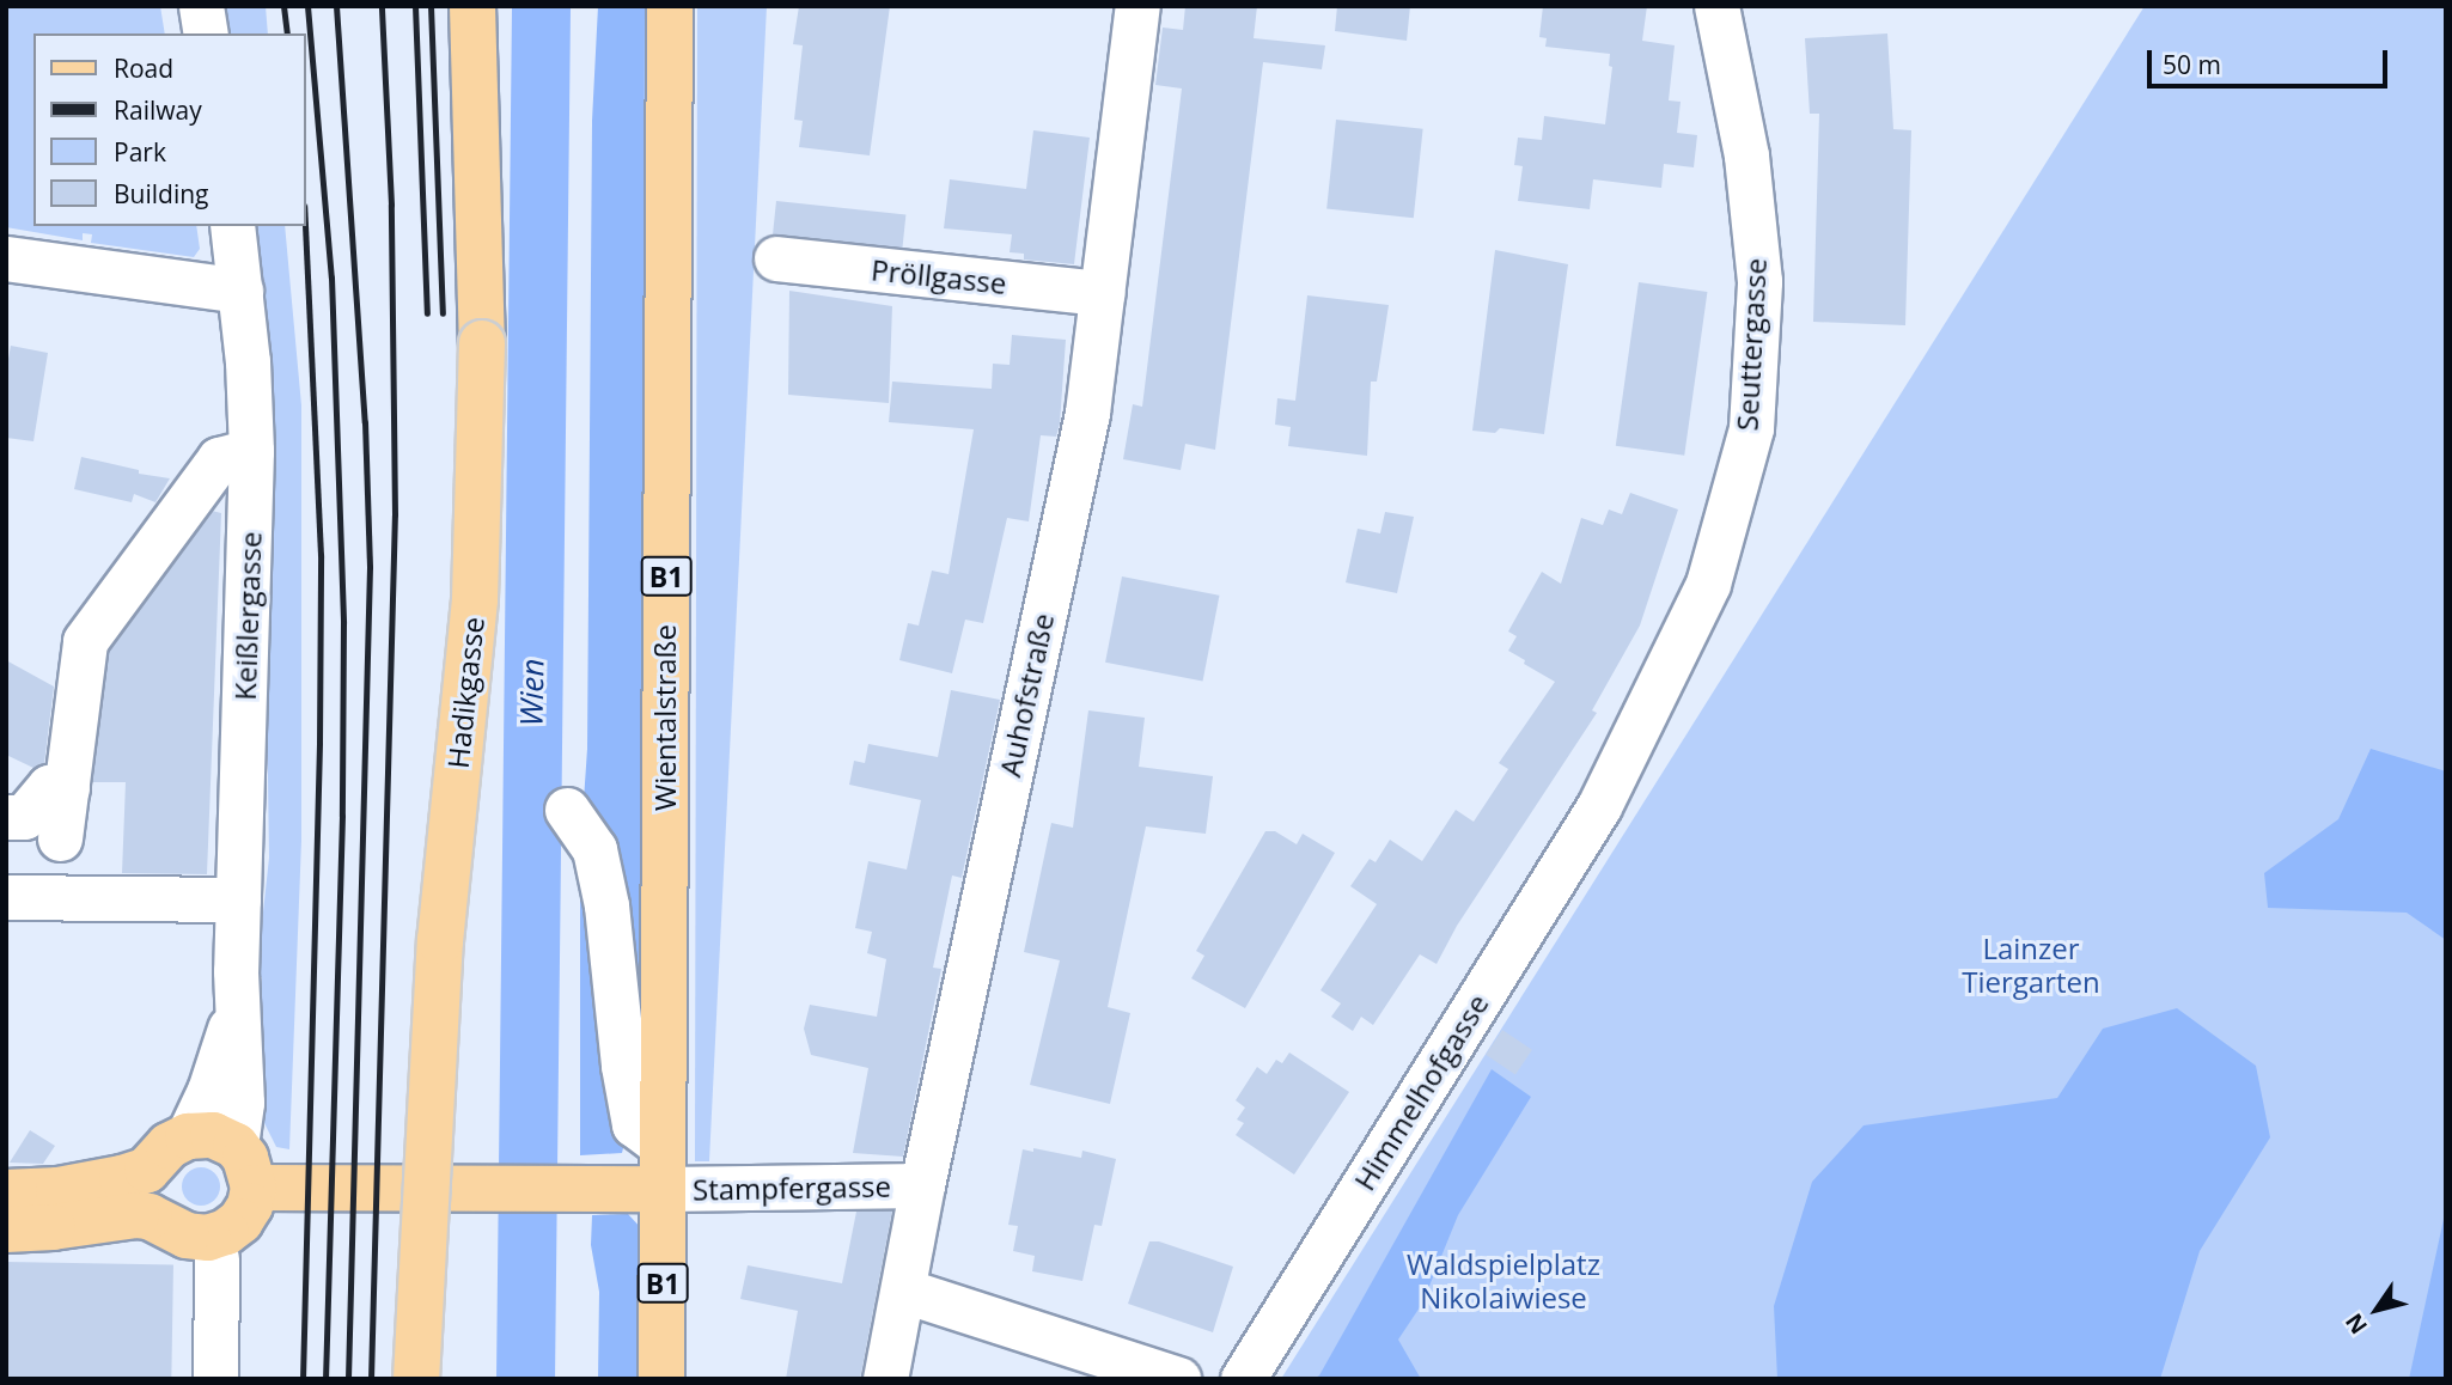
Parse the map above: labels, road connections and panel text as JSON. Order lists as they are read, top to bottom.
{
  "streets": {
    "main road": ["B1", "Hadikgasse", "Wientalstraße"],
    "street": [
      "Pröllgasse",
      "Seuttergasse",
      "Keißlergasse",
      "Auhofstraße",
      "Himmelhofgasse",
      "Stampfergasse"
    ]
  },
  "crossings": [
    ["Pröllgasse", "Auhofstraße"],
    ["Seuttergasse", "Himmelhofgasse"],
    ["Auhofstraße", "Stampfergasse"],
    ["Wientalstraße", "Stampfergasse"]
  ],
  "water": ["Wien"],
  "parks": ["Lainzer Tiergarten", "Waldspielplatz Nikolaiwiese"],
  "legend": [
    "Road",
    "Railway",
    "Park",
    "Building"
  ],
  "scale_bar": "50 m",
  "north": "bottom left"
}
